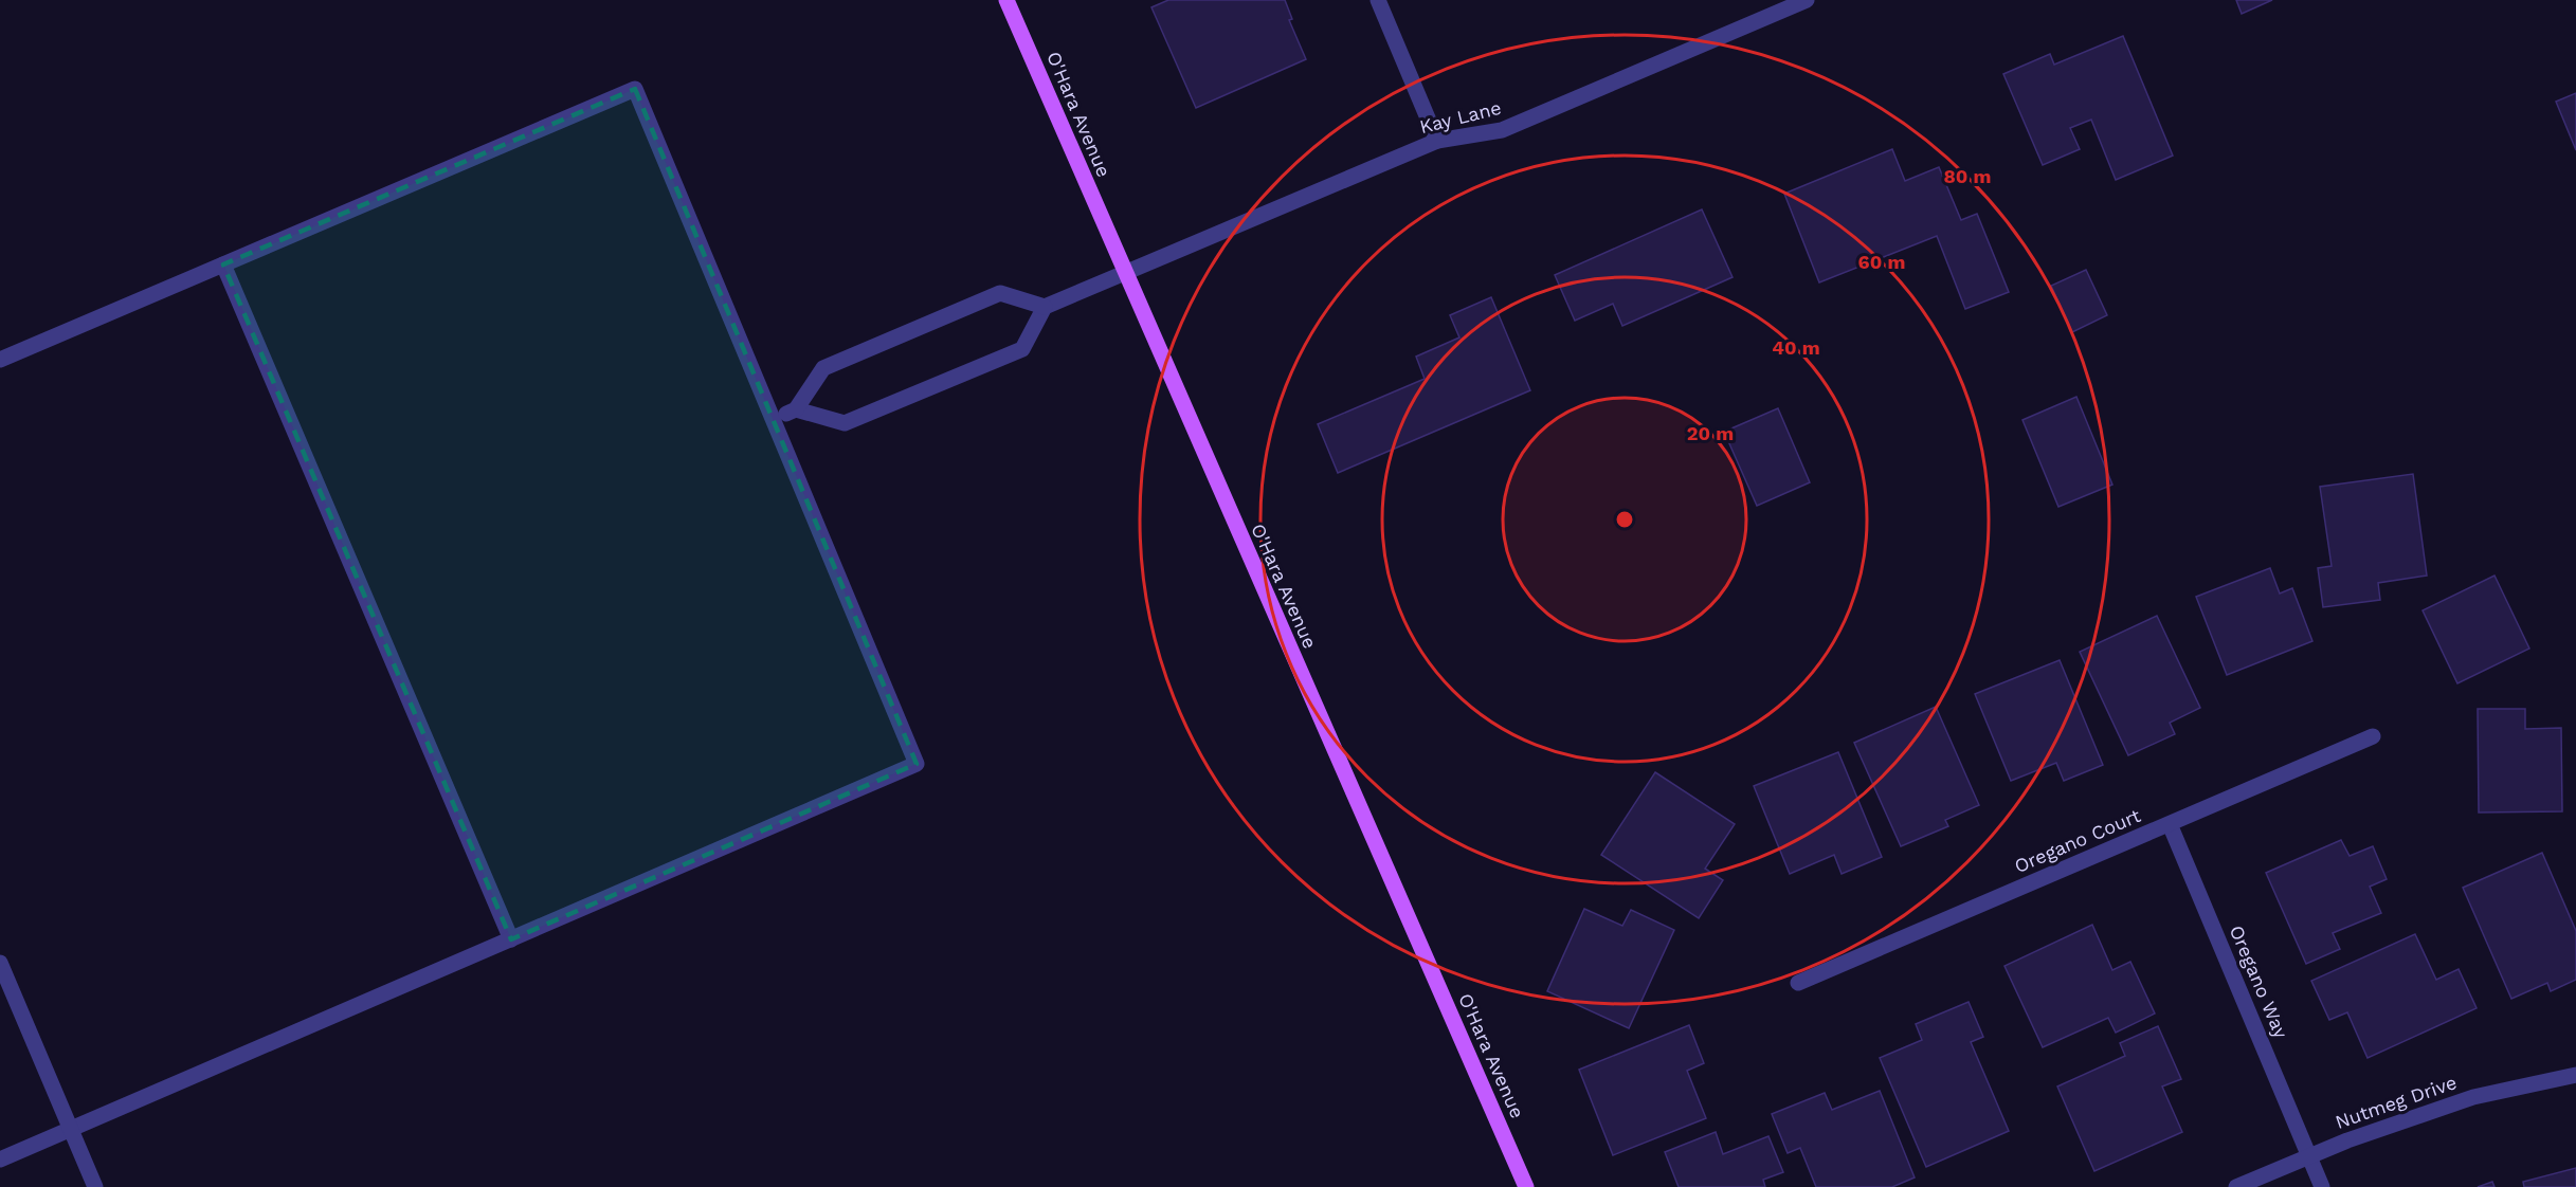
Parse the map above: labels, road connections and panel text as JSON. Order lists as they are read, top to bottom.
{
  "streets": {
    "main road": ["O'Hara Avenue"],
    "street": [
      "Kay Lane",
      "Oregano Court",
      "Oregano Way",
      "Nutmeg Drive"
    ]
  },
  "crossings": [
    ["O'Hara Avenue", "Kay Lane"],
    ["Oregano Court", "Oregano Way"],
    ["Oregano Way", "Nutmeg Drive"]
  ],
  "rings": [
    "80 m",
    "60 m",
    "40 m",
    "20 m"
  ]
}
